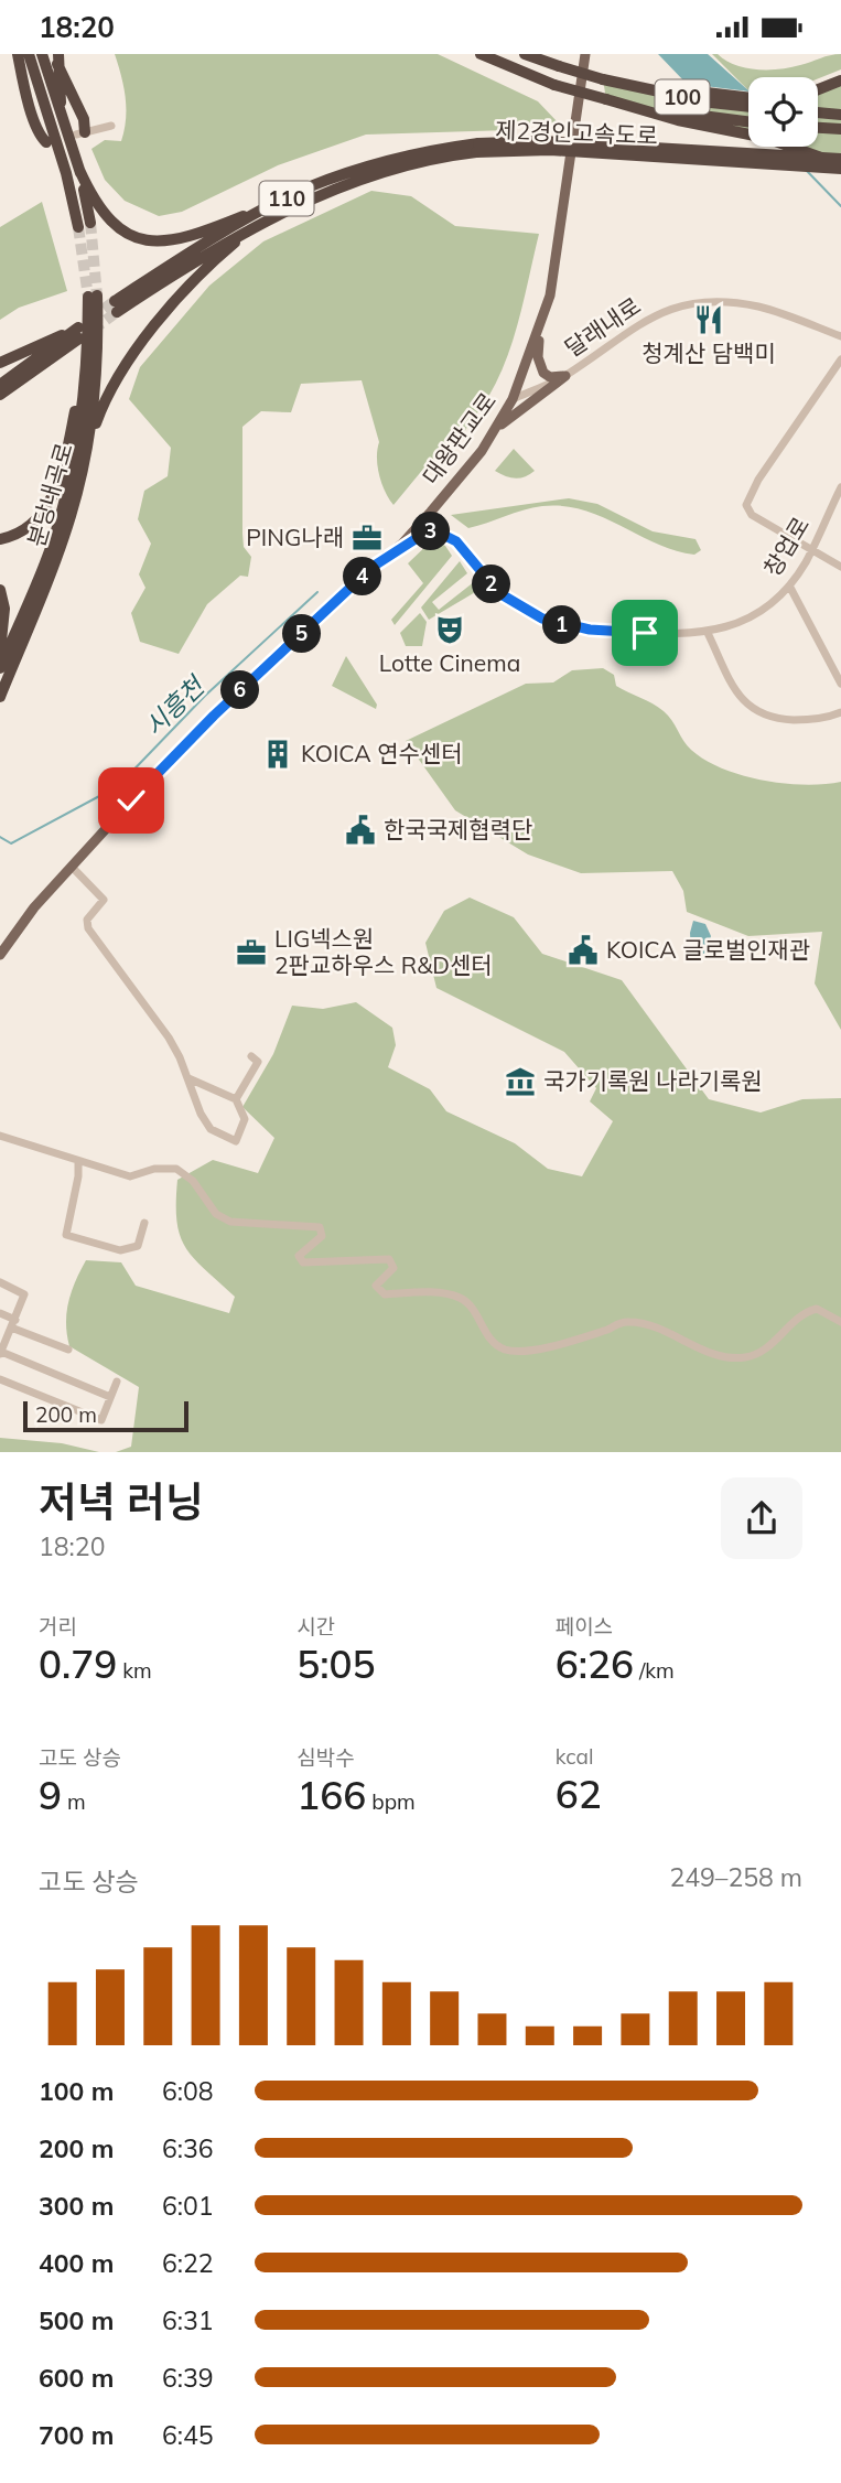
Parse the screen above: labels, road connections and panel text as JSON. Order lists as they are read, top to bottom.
{
  "streets": {
    "highway": [
      "100",
      "제2경인고속도로",
      "110",
      "분당내곡로"
    ],
    "main road": ["대왕판교로"],
    "street": ["달래내로", "창업로"]
  },
  "crossings": [
    ["달래내로", "대왕판교로"],
    ["대왕판교로", "창업로"]
  ],
  "water": ["시흥천"],
  "places": {
    "restaurant": ["청계산 담백미"],
    "office": ["PING나래", "LIG넥스원 2판교하우스 R&D센터"],
    "theatre": ["Lotte Cinema"],
    "building": ["KOICA 연수센터"],
    "public building": ["한국국제협력단", "KOICA 글로벌인재관"],
    "museum": ["국가기록원 나라기록원"]
  },
  "scale_bar": "200 m",
  "page": {
    "status": "18:20",
    "pins": [
      "3",
      "4",
      "2",
      "1",
      "5",
      "6"
    ],
    "scale": "200 m",
    "heading": ["저녁 러닝", "18:20"],
    "stats": [
      ["거리", "0.79 km"],
      ["시간", "5:05"],
      ["페이스", "6:26 /km"],
      ["고도 상승", "9 m"],
      ["심박수", "166 bpm"],
      ["kcal", "62"]
    ],
    "chart": ["고도 상승", "249–258 m"],
    "list": [
      {
        "name": "100 m",
        "note": "6:08"
      },
      {
        "name": "200 m",
        "note": "6:36"
      },
      {
        "name": "300 m",
        "note": "6:01"
      },
      {
        "name": "400 m",
        "note": "6:22"
      },
      {
        "name": "500 m",
        "note": "6:31"
      },
      {
        "name": "600 m",
        "note": "6:39"
      },
      {
        "name": "700 m",
        "note": "6:45"
      }
    ]
  }
}
